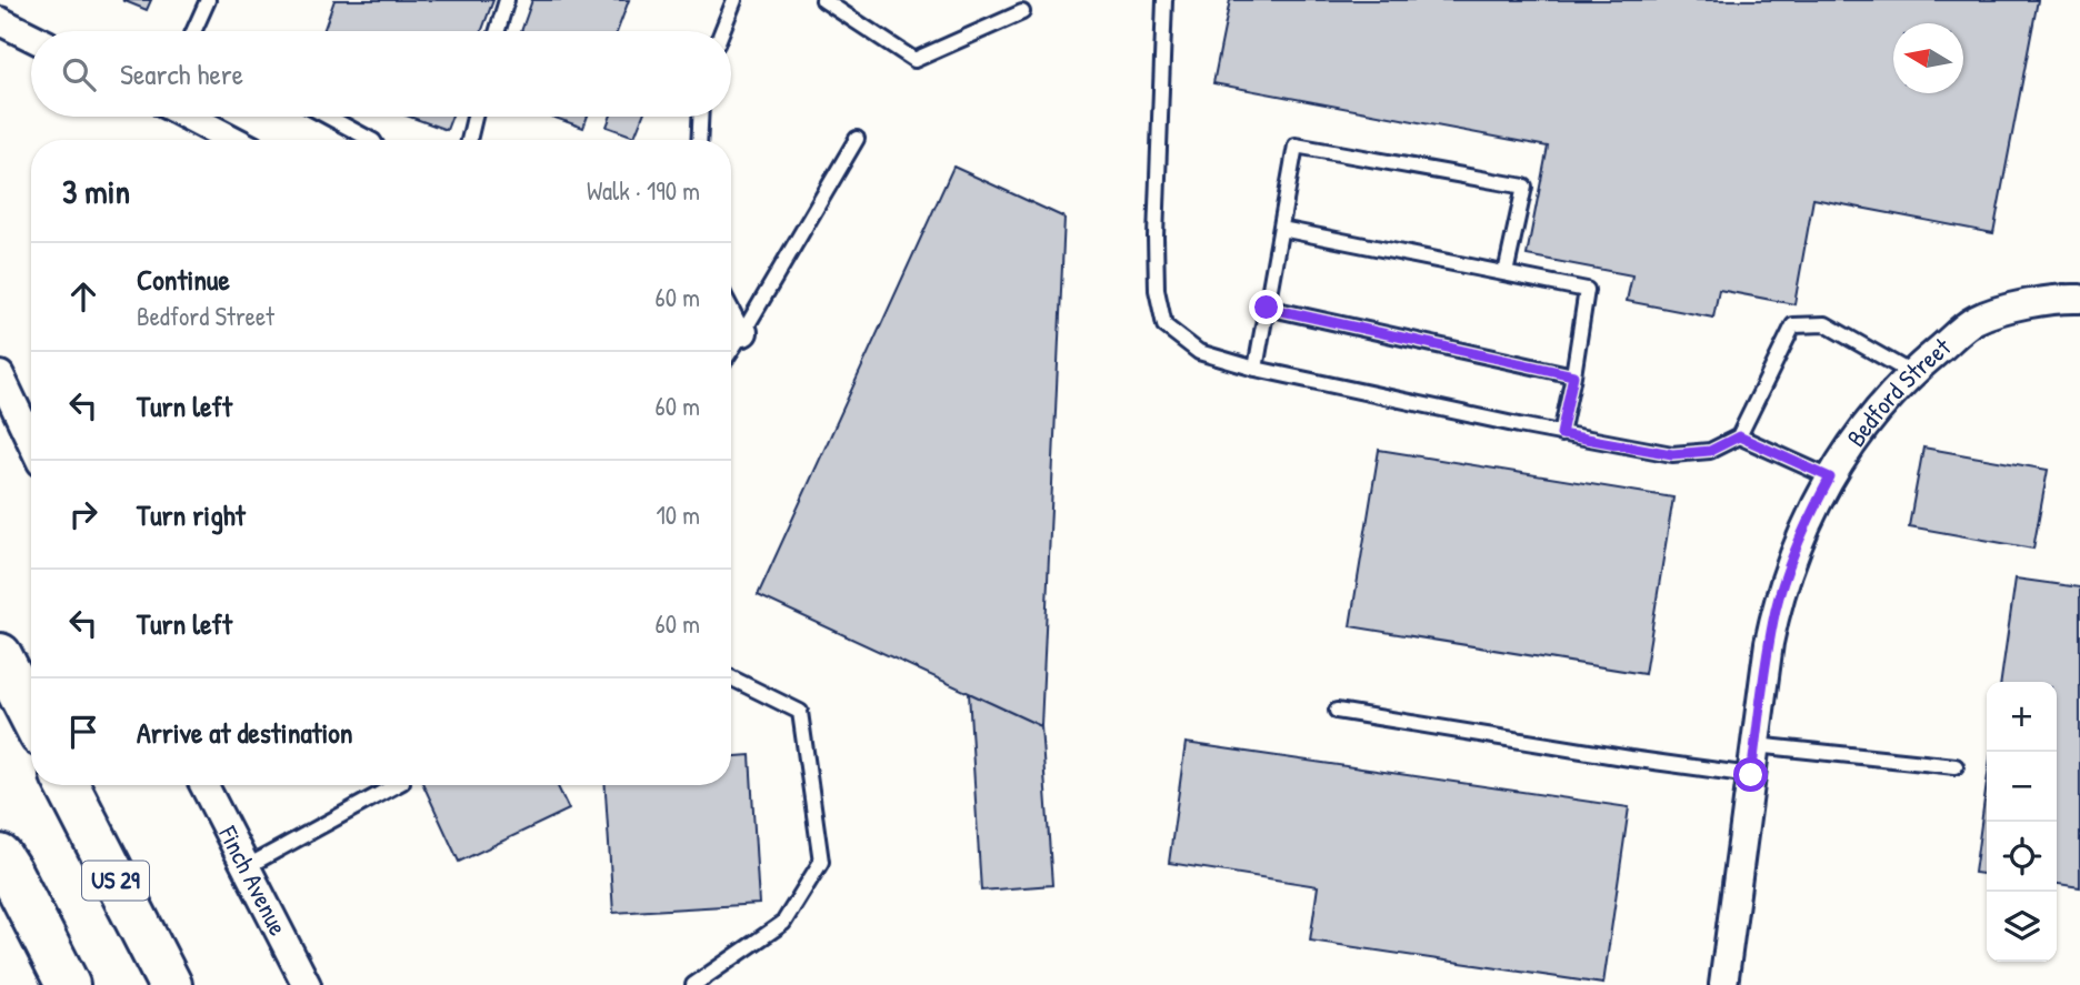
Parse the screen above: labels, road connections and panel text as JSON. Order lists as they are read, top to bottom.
{
  "streets": {
    "highway": ["US 29"],
    "street": ["Bedford Street", "Finch Avenue"]
  },
  "north": "left",
  "page": {
    "search": "Search here",
    "heading": ["3 min", "Walk · 190 m"],
    "list": [
      ["Continue", "Bedford Street", "60 m"],
      ["Turn left", "60 m"],
      ["Turn right", "10 m"],
      ["Turn left", "60 m"],
      "Arrive at destination"
    ],
    "map_buttons": ["+", "−"]
  }
}
